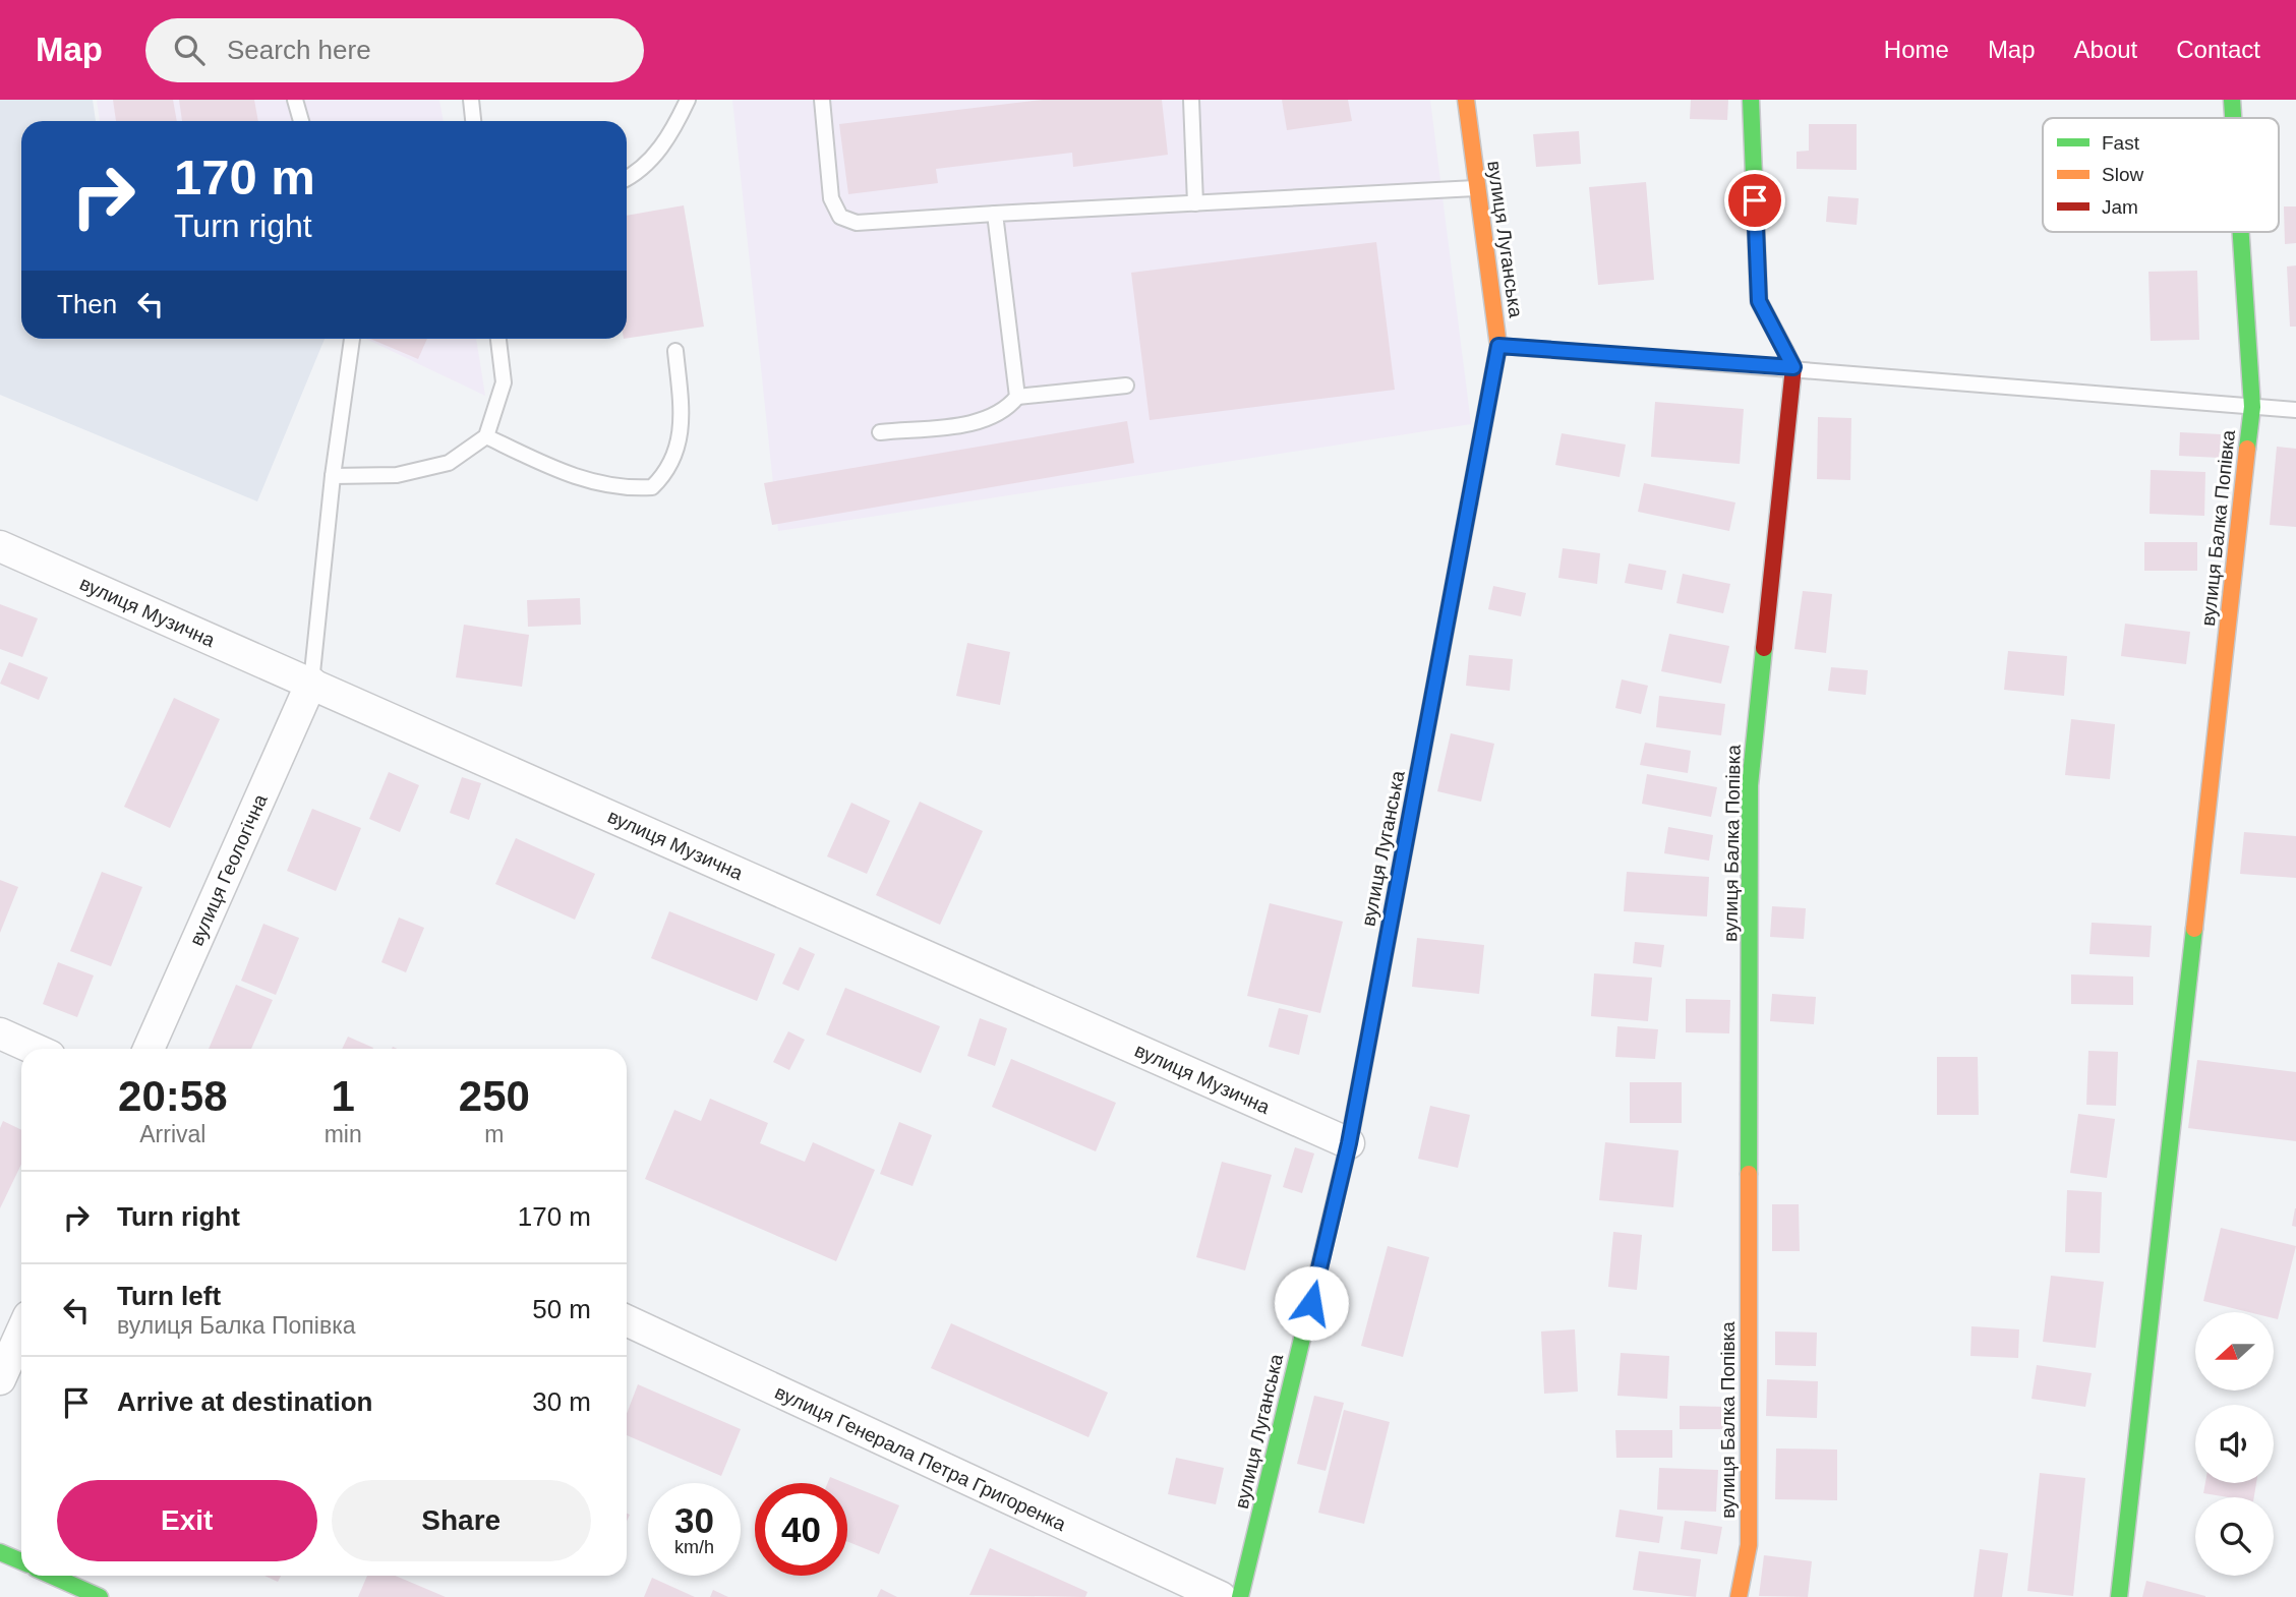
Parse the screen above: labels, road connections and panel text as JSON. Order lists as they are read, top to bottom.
{
  "streets": {
    "street": [
      "вулиця Луганська",
      "вулиця Балка Попівка",
      "вулиця Музична",
      "вулиця Геологічна",
      "вулиця Генерала Петра Григоренка"
    ]
  },
  "crossings": [
    ["вулиця Луганська", "вулиця Музична"],
    ["вулиця Музична", "вулиця Геологічна"]
  ],
  "legend": ["Fast", "Slow", "Jam"],
  "north": "left",
  "page": {
    "header": "Map",
    "search": "Search here",
    "nav": [
      "Home",
      "Map",
      "About",
      "Contact"
    ],
    "turn": ["170 m", "Turn right"],
    "then": "Then",
    "eta": [
      "20:58",
      "Arrival",
      "1",
      "min",
      "250",
      "m"
    ],
    "list": [
      {
        "name": "Turn right",
        "value": "170 m"
      },
      {
        "name": "Turn left",
        "note": "вулиця Балка Попівка",
        "value": "50 m"
      },
      {
        "name": "Arrive at destination",
        "value": "30 m"
      }
    ],
    "buttons": ["Exit", "Share"],
    "speed": "30 km/h",
    "limit": "40"
  }
}
